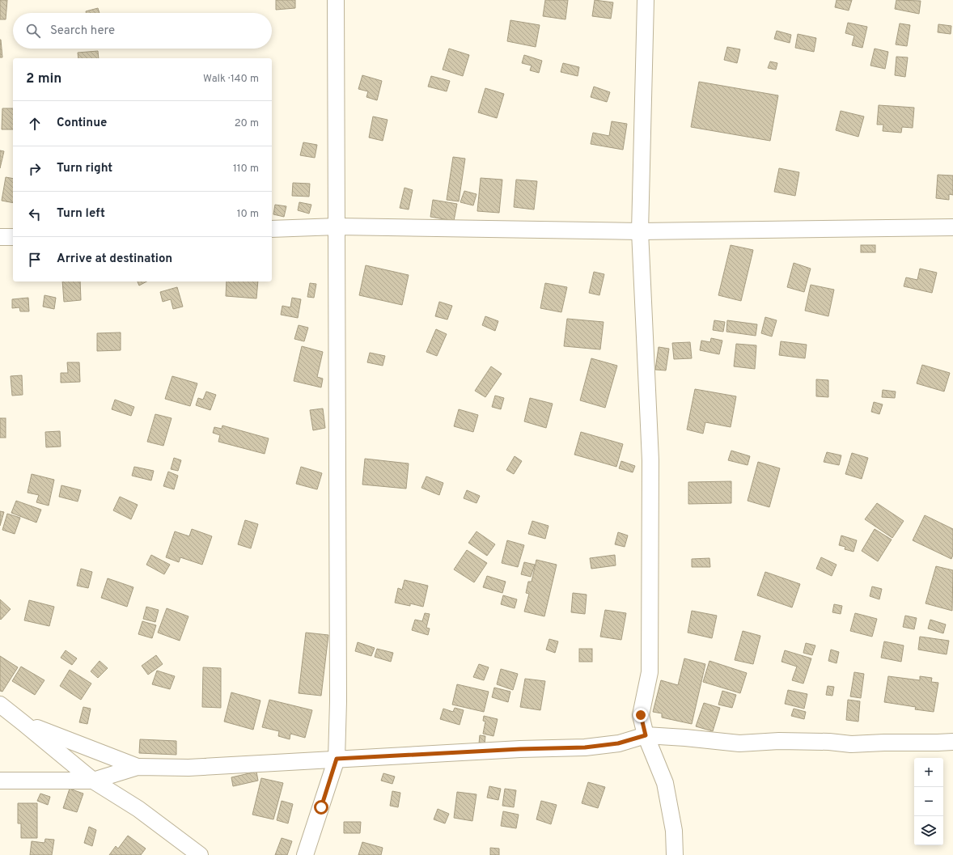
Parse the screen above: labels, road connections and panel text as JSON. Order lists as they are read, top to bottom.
{
  "page": {
    "search": "Search here",
    "heading": ["2 min", "Walk · 140 m"],
    "list": [
      ["Continue", "20 m"],
      ["Turn right", "110 m"],
      ["Turn left", "10 m"],
      "Arrive at destination"
    ],
    "map_buttons": ["+", "−"]
  }
}
